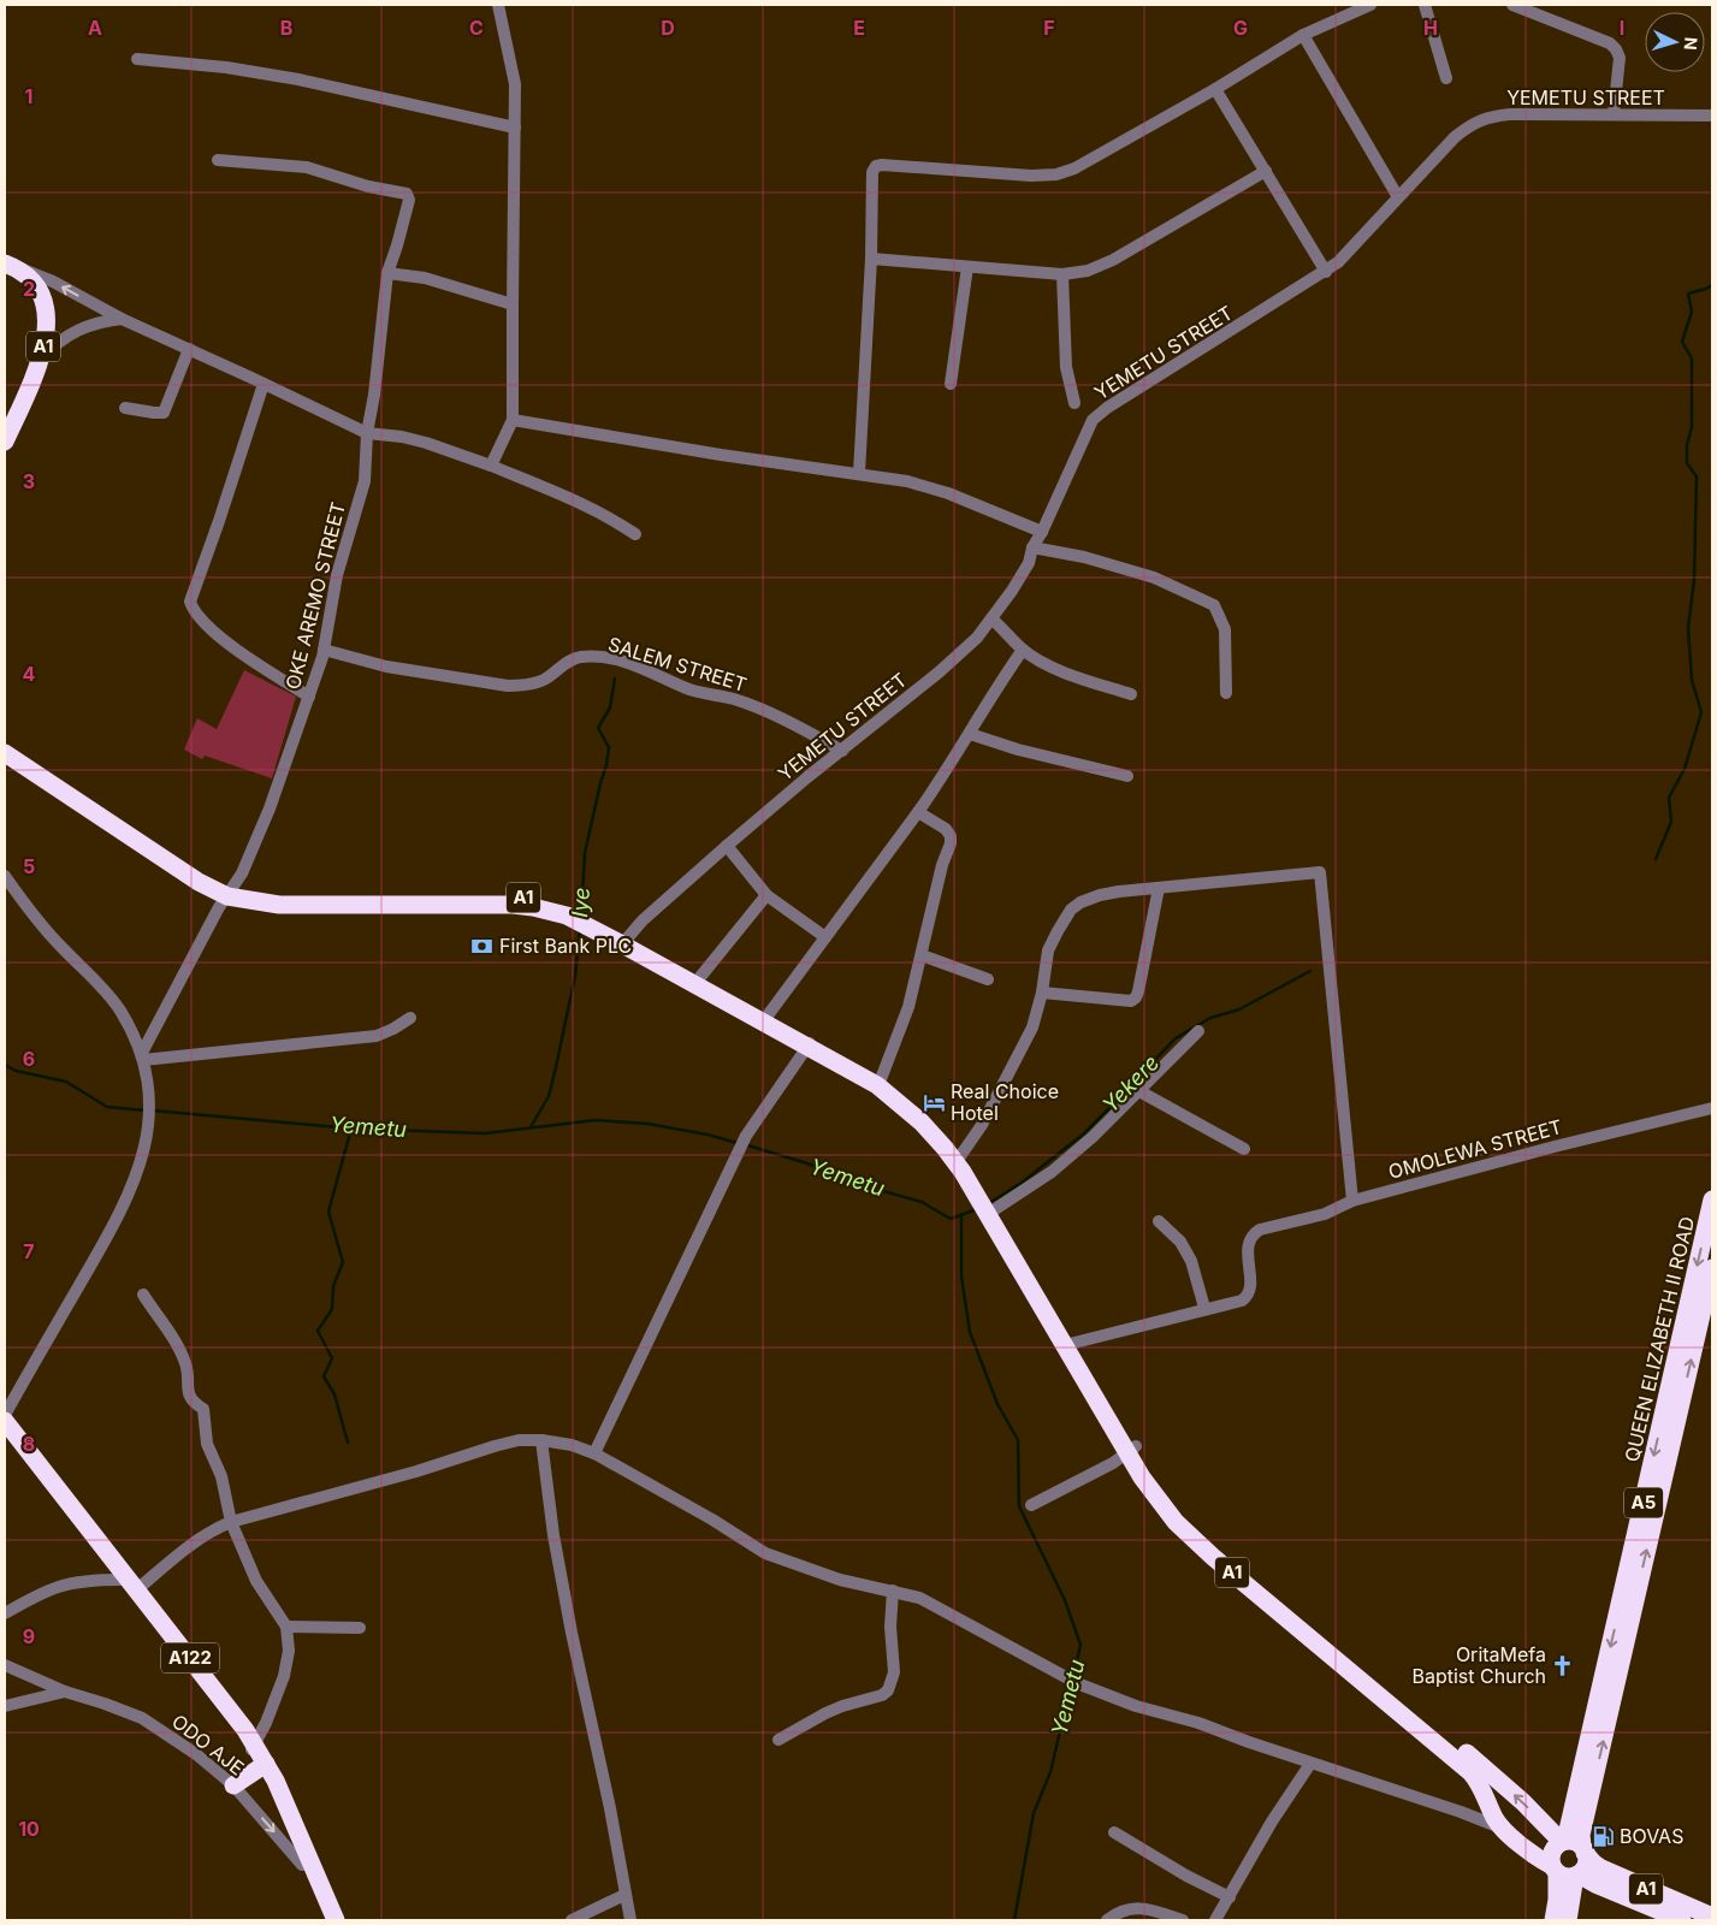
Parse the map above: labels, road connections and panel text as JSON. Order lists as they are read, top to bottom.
{
  "streets": {
    "highway": [
      "A1",
      "QUEEN ELIZABETH II ROAD",
      "A5",
      "A122"
    ],
    "street": [
      "YEMETU STREET",
      "OKE AREMO STREET",
      "SALEM STREET",
      "OMOLEWA STREET",
      "ODO AJE"
    ]
  },
  "crossings": [
    ["YEMETU STREET", "A1"],
    ["YEMETU STREET", "SALEM STREET"],
    ["A1", "OKE AREMO STREET"],
    ["A1", "A5"],
    ["OKE AREMO STREET", "SALEM STREET"],
    ["QUEEN ELIZABETH II ROAD", "A5"],
    ["A122", "ODO AJE"]
  ],
  "water": ["Iye", "Yekere", "Yemetu"],
  "places": {
    "bank": ["First Bank PLC"],
    "hotel": ["Real Choice Hotel"],
    "church": ["OritaMefa Baptist Church"],
    "fuel station": ["BOVAS"]
  },
  "north": "right",
  "grid": {
    "columns": [
      "A",
      "B",
      "C",
      "D",
      "E",
      "F",
      "G",
      "H",
      "I"
    ],
    "rows": [
      "1",
      "2",
      "3",
      "4",
      "5",
      "6",
      "7",
      "8",
      "9",
      "10"
    ]
  }
}
